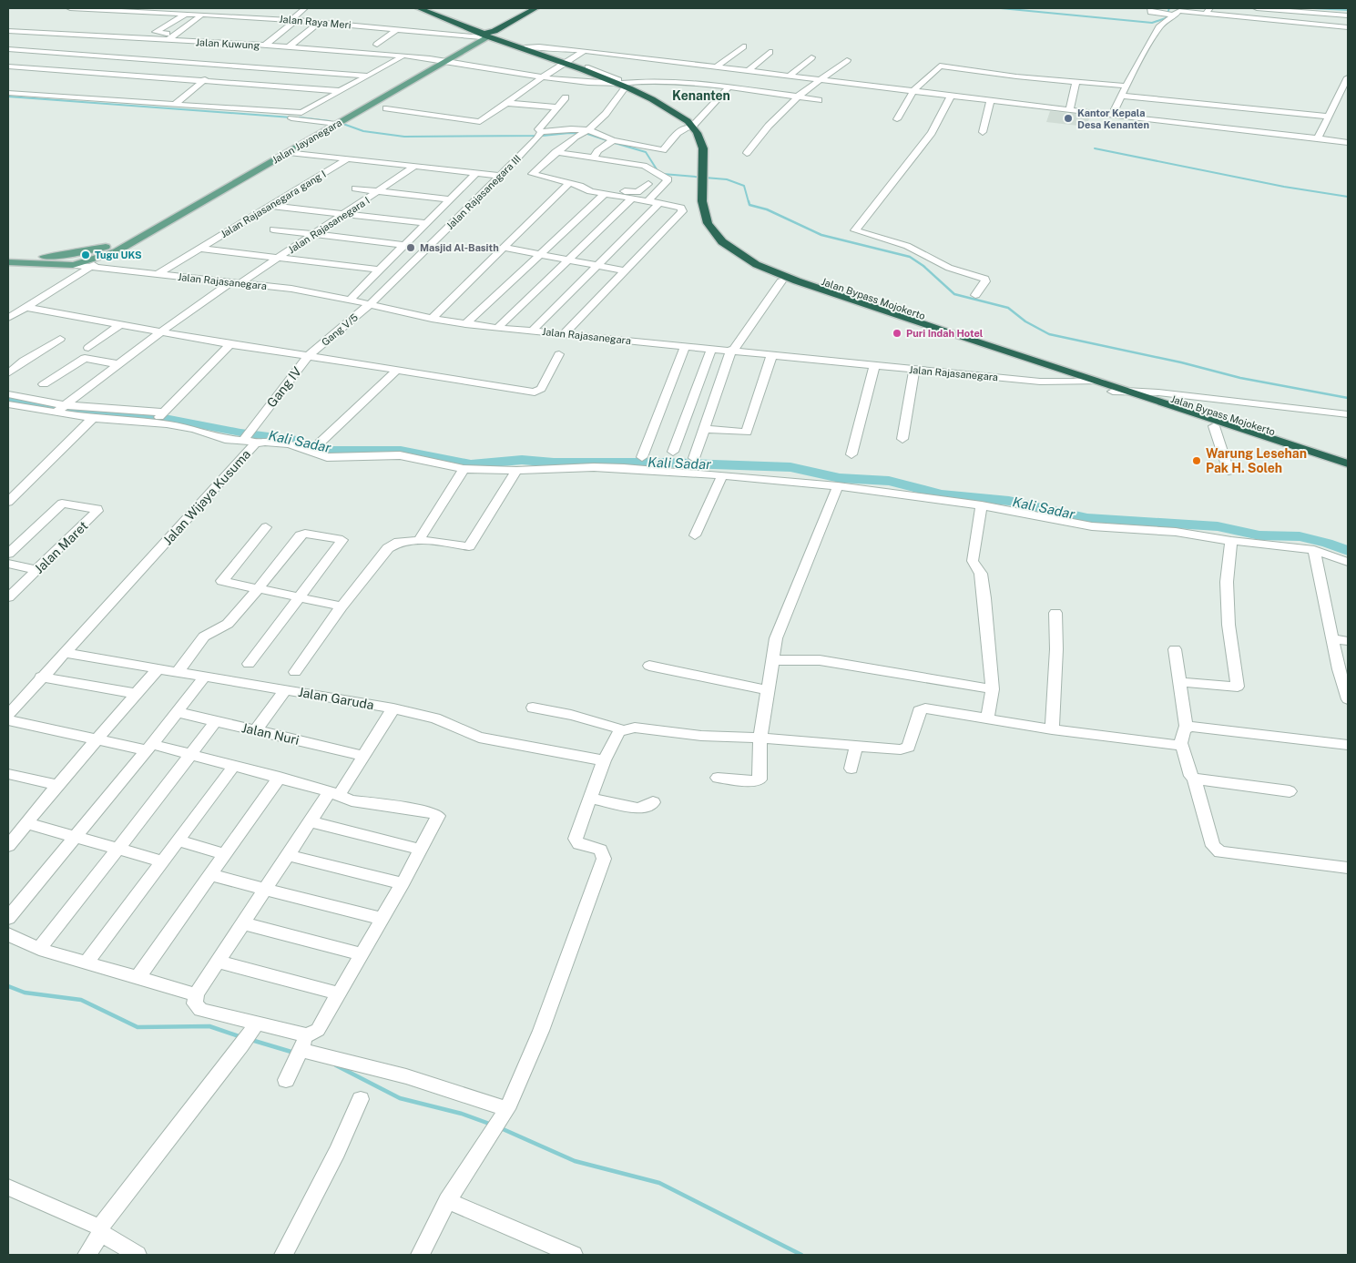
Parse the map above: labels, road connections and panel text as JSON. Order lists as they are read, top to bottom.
{
  "streets": {
    "highway": ["Jalan Bypass Mojokerto"],
    "main road": ["Jalan Jayanegara"],
    "street": [
      "Jalan Raya Meri",
      "Jalan Kuwung",
      "Jalan Rajasanegara III",
      "Jalan Rajasanegara gang I",
      "Jalan Rajasanegara I",
      "Jalan Rajasanegara",
      "Gang V/5",
      "Gang IV",
      "Jalan Wijaya Kusuma",
      "Jalan Maret",
      "Jalan Garuda",
      "Jalan Nuri"
    ]
  },
  "crossings": [
    ["Jalan Raya Meri", "Jalan Jayanegara"],
    ["Jalan Raya Meri", "Jalan Bypass Mojokerto"],
    ["Jalan Kuwung", "Jalan Jayanegara"],
    ["Jalan Kuwung", "Jalan Bypass Mojokerto"],
    ["Jalan Jayanegara", "Jalan Rajasanegara"],
    ["Jalan Jayanegara", "Jalan Bypass Mojokerto"],
    ["Jalan Rajasanegara III", "Jalan Rajasanegara"],
    ["Jalan Rajasanegara III", "Gang V/5"],
    ["Jalan Rajasanegara gang I", "Jalan Rajasanegara"],
    ["Jalan Rajasanegara I", "Jalan Rajasanegara"],
    ["Jalan Rajasanegara I", "Jalan Wijaya Kusuma"],
    ["Jalan Rajasanegara", "Jalan Bypass Mojokerto"],
    ["Jalan Rajasanegara", "Gang V/5"],
    ["Gang V/5", "Gang IV"],
    ["Gang IV", "Jalan Wijaya Kusuma"],
    ["Jalan Wijaya Kusuma", "Jalan Garuda"]
  ],
  "districts": ["Kenanten"],
  "water": ["Kali Sadar"],
  "places": [
    "Kantor Kepala Desa Kenanten",
    "Masjid Al-Basith",
    "Tugu UKS",
    "Puri Indah Hotel",
    "Warung Lesehan Pak H. Soleh"
  ]
}
